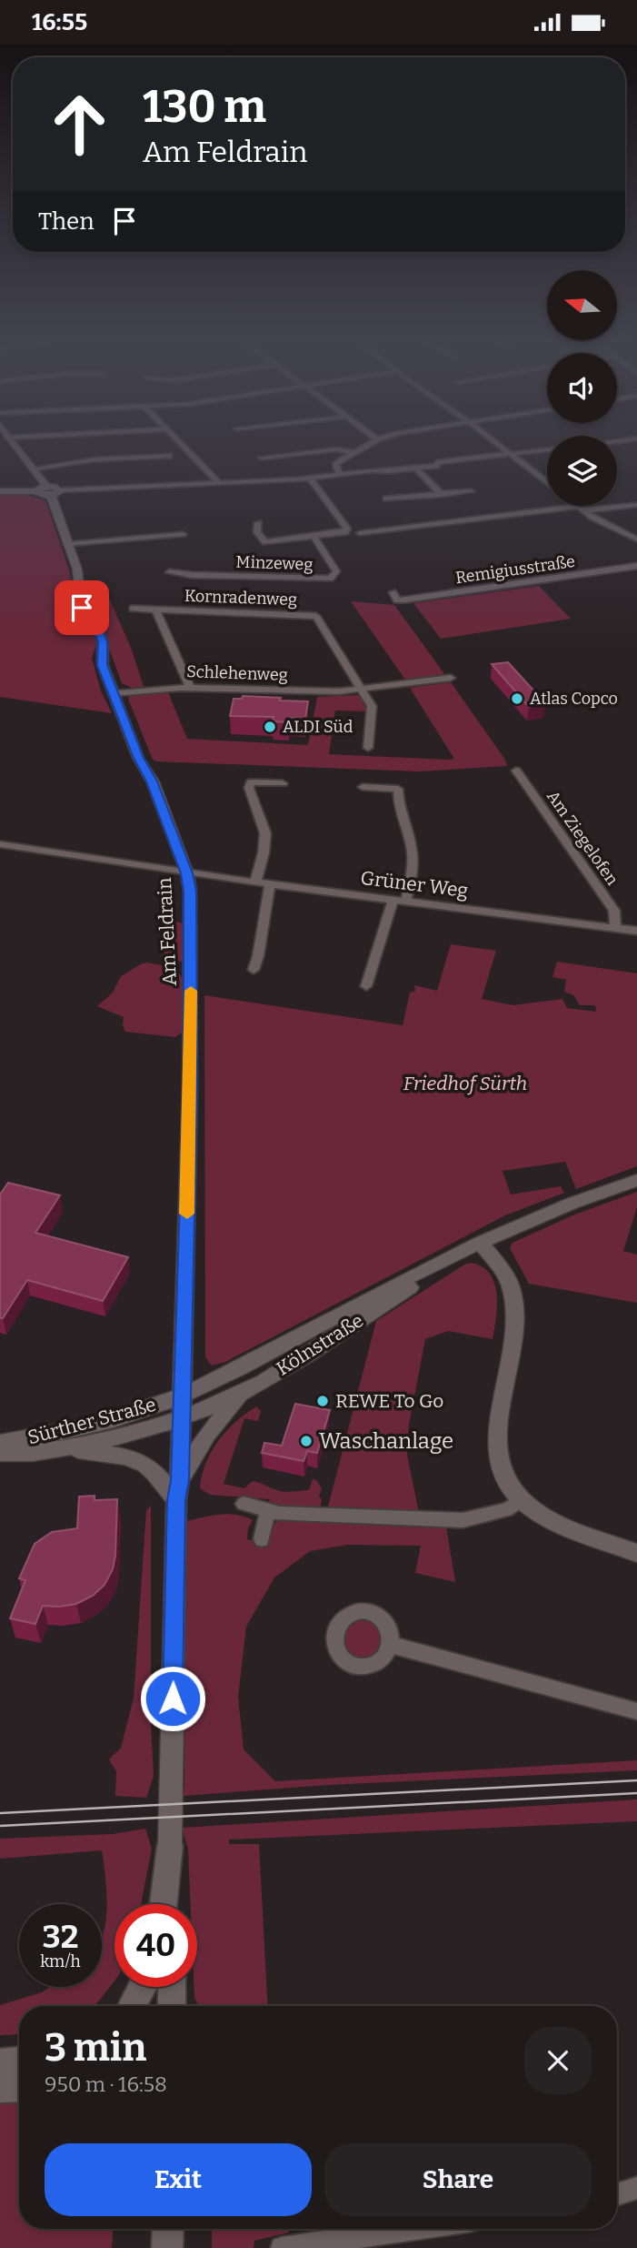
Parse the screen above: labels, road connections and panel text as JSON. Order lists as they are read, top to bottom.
{
  "streets": {
    "street": [
      "Minzeweg",
      "Remigiusstraße",
      "Kornradenweg",
      "Schlehenweg",
      "Am Ziegelofen",
      "Grüner Weg",
      "Am Feldrain",
      "Kölnstraße",
      "Sürther Straße"
    ]
  },
  "crossings": [
    ["Kornradenweg", "Schlehenweg"],
    ["Schlehenweg", "Am Feldrain"],
    ["Am Ziegelofen", "Grüner Weg"],
    ["Grüner Weg", "Am Feldrain"],
    ["Am Feldrain", "Kölnstraße"],
    ["Am Feldrain", "Sürther Straße"],
    ["Kölnstraße", "Sürther Straße"]
  ],
  "parks": ["Friedhof Sürth"],
  "places": [
    "Atlas Copco",
    "ALDI Süd",
    "REWE To Go",
    "Waschanlage"
  ],
  "north": "left",
  "page": {
    "status": "16:55",
    "turn": ["130 m", "Am Feldrain"],
    "then": "Then",
    "speed": "32 km/h",
    "limit": "40",
    "heading": ["3 min", "950 m · 16:58"],
    "buttons": ["Exit", "Share"]
  }
}
